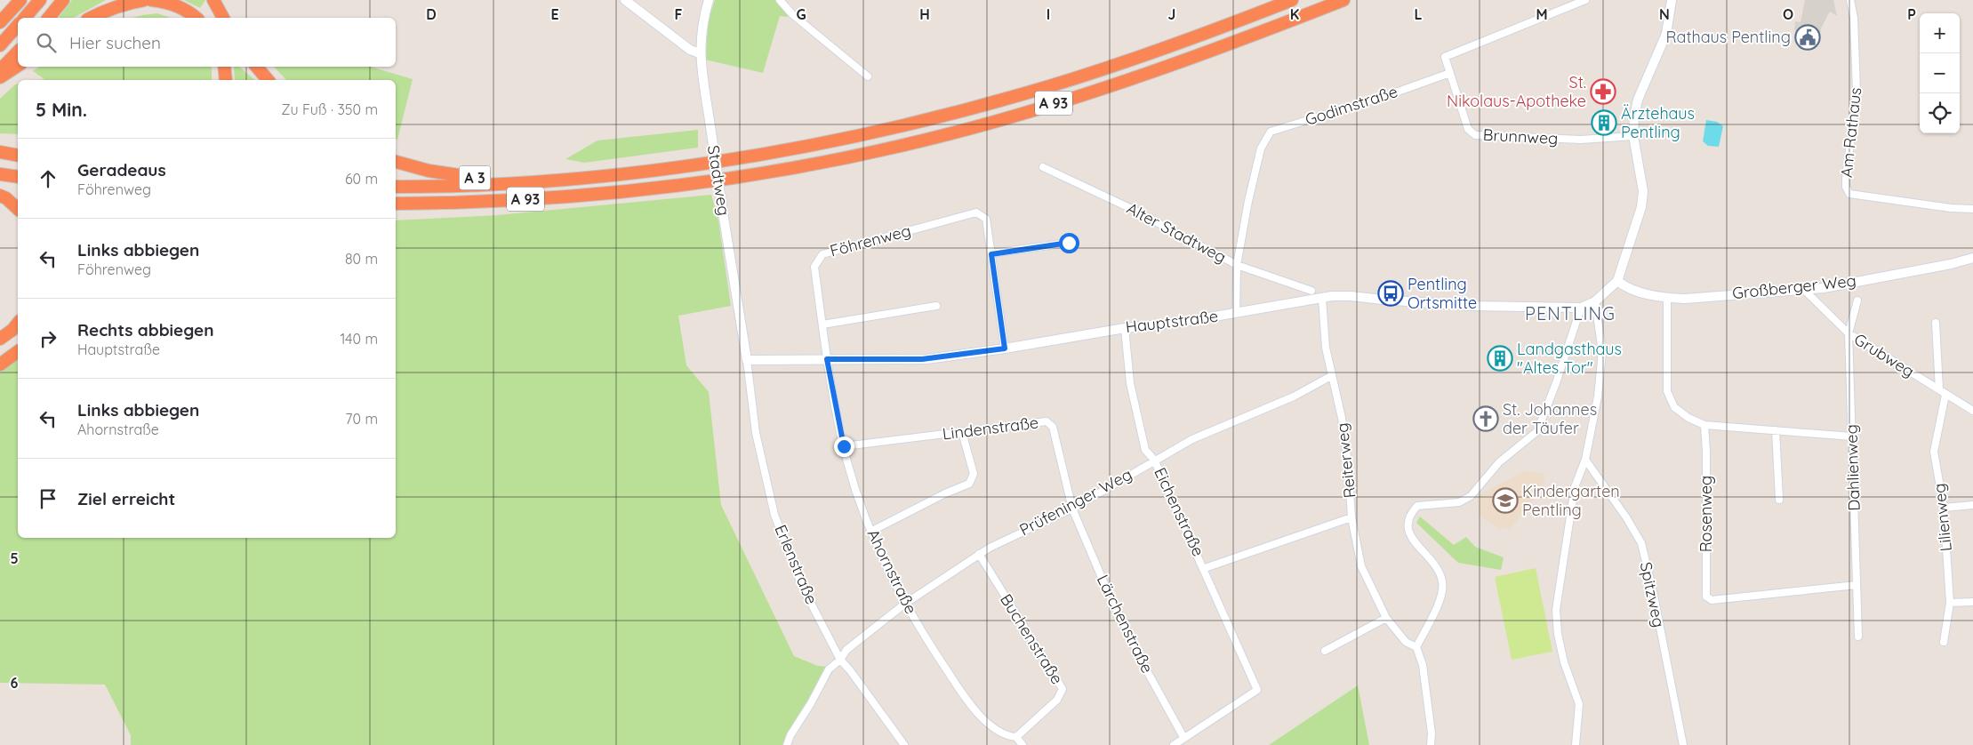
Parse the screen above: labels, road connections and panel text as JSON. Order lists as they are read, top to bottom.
{
  "streets": {
    "highway": ["A 93", "A 3"],
    "street": [
      "Godimstraße",
      "Am Rathaus",
      "Brunnweg",
      "Stadtweg",
      "Alter Stadtweg",
      "Föhrenweg",
      "Großberger Weg",
      "Hauptstraße",
      "Grubweg",
      "Lindenstraße",
      "Reiterweg",
      "Dahlienweg",
      "Prüfeninger Weg",
      "Eichenstraße",
      "Rosenweg",
      "Lilienweg",
      "Erlenstraße",
      "Ahornstraße",
      "Spitzweg",
      "Lärchenstraße",
      "Buchenstraße"
    ]
  },
  "crossings": [
    ["A 93", "A 3"],
    ["Godimstraße", "Brunnweg"],
    ["Godimstraße", "Alter Stadtweg"],
    ["Godimstraße", "Hauptstraße"],
    ["Stadtweg", "Hauptstraße"],
    ["Stadtweg", "Erlenstraße"],
    ["Föhrenweg", "Hauptstraße"],
    ["Föhrenweg", "Ahornstraße"],
    ["Großberger Weg", "Hauptstraße"],
    ["Großberger Weg", "Grubweg"],
    ["Hauptstraße", "Reiterweg"],
    ["Hauptstraße", "Eichenstraße"],
    ["Hauptstraße", "Erlenstraße"],
    ["Hauptstraße", "Ahornstraße"],
    ["Grubweg", "Dahlienweg"],
    ["Grubweg", "Lilienweg"],
    ["Lindenstraße", "Prüfeninger Weg"],
    ["Lindenstraße", "Ahornstraße"],
    ["Lindenstraße", "Lärchenstraße"],
    ["Reiterweg", "Prüfeninger Weg"],
    ["Dahlienweg", "Rosenweg"],
    ["Prüfeninger Weg", "Eichenstraße"],
    ["Prüfeninger Weg", "Erlenstraße"],
    ["Prüfeninger Weg", "Ahornstraße"],
    ["Prüfeninger Weg", "Lärchenstraße"],
    ["Prüfeninger Weg", "Buchenstraße"],
    ["Eichenstraße", "Lärchenstraße"],
    ["Ahornstraße", "Buchenstraße"]
  ],
  "districts": ["PENTLING"],
  "places": {
    "public building": ["Rathaus Pentling"],
    "pharmacy": ["St. Nikolaus-Apotheke"],
    "building": ["Ärztehaus Pentling", "Landgasthaus \"Altes Tor\""],
    "bus stop": ["Pentling Ortsmitte"],
    "church": ["St. Johannes der Täufer"],
    "school or university": ["Kindergarten Pentling"]
  },
  "page": {
    "map_buttons": ["+", "−"],
    "search": "Hier suchen",
    "heading": ["5 Min.", "Zu Fuß · 350 m"],
    "list": [
      ["Geradeaus", "Föhrenweg", "60 m"],
      ["Links abbiegen", "Föhrenweg", "80 m"],
      ["Rechts abbiegen", "Hauptstraße", "140 m"],
      ["Links abbiegen", "Ahornstraße", "70 m"],
      "Ziel erreicht"
    ]
  },
  "grid": {
    "columns": [
      "D",
      "E",
      "F",
      "G",
      "H",
      "I",
      "J",
      "K",
      "L",
      "M",
      "N",
      "O",
      "P"
    ],
    "rows": ["5", "6"]
  }
}
